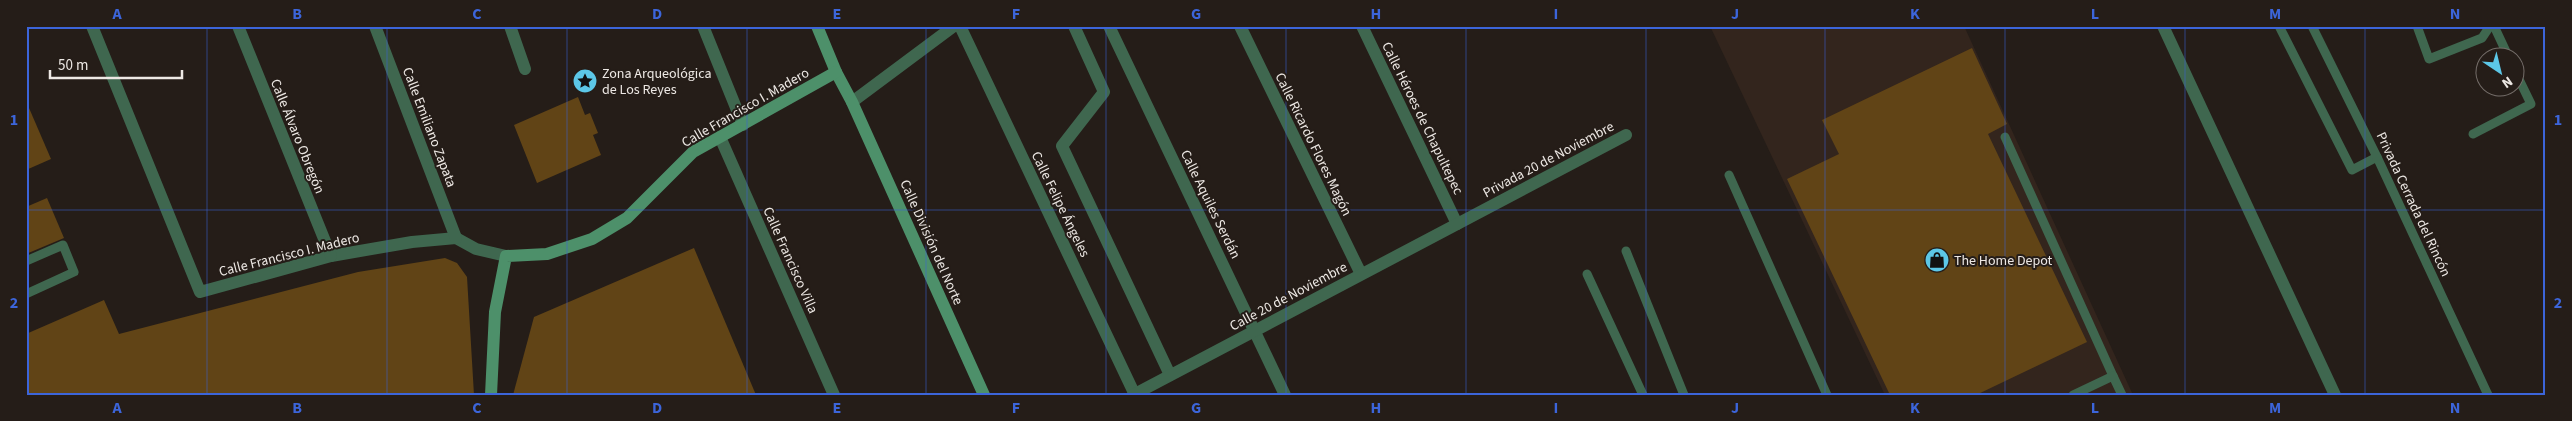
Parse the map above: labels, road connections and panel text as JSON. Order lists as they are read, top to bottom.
{
  "streets": {
    "street": [
      "Calle Francisco I. Madero",
      "Calle Héroes de Chapultepec",
      "Calle Emiliano Zapata",
      "Calle Álvaro Obregón",
      "Calle Ricardo Flores Magón",
      "Privada 20 de Noviembre",
      "Calle Felipe Ángeles",
      "Calle Aquiles Serdán",
      "Calle División del Norte",
      "Calle Francisco Villa",
      "Calle 20 de Noviembre"
    ],
    "lane": ["Privada Cerrada del Rincón"]
  },
  "crossings": [
    ["Calle Francisco I. Madero", "Calle Emiliano Zapata"],
    ["Calle Francisco I. Madero", "Calle Álvaro Obregón"],
    ["Calle Francisco I. Madero", "Calle División del Norte"],
    ["Calle Francisco I. Madero", "Calle Francisco Villa"],
    ["Calle Héroes de Chapultepec", "Privada 20 de Noviembre"],
    ["Calle Héroes de Chapultepec", "Calle 20 de Noviembre"],
    ["Calle Ricardo Flores Magón", "Calle 20 de Noviembre"],
    ["Privada 20 de Noviembre", "Calle 20 de Noviembre"],
    ["Calle Felipe Ángeles", "Calle 20 de Noviembre"],
    ["Calle Aquiles Serdán", "Calle 20 de Noviembre"]
  ],
  "places": {
    "place": ["Zona Arqueológica de Los Reyes"],
    "shop": ["The Home Depot"]
  },
  "scale_bar": "50 m",
  "north": "bottom right",
  "grid": {
    "columns": [
      "A",
      "B",
      "C",
      "D",
      "E",
      "F",
      "G",
      "H",
      "I",
      "J",
      "K",
      "L",
      "M",
      "N"
    ],
    "rows": ["1", "2"]
  }
}
